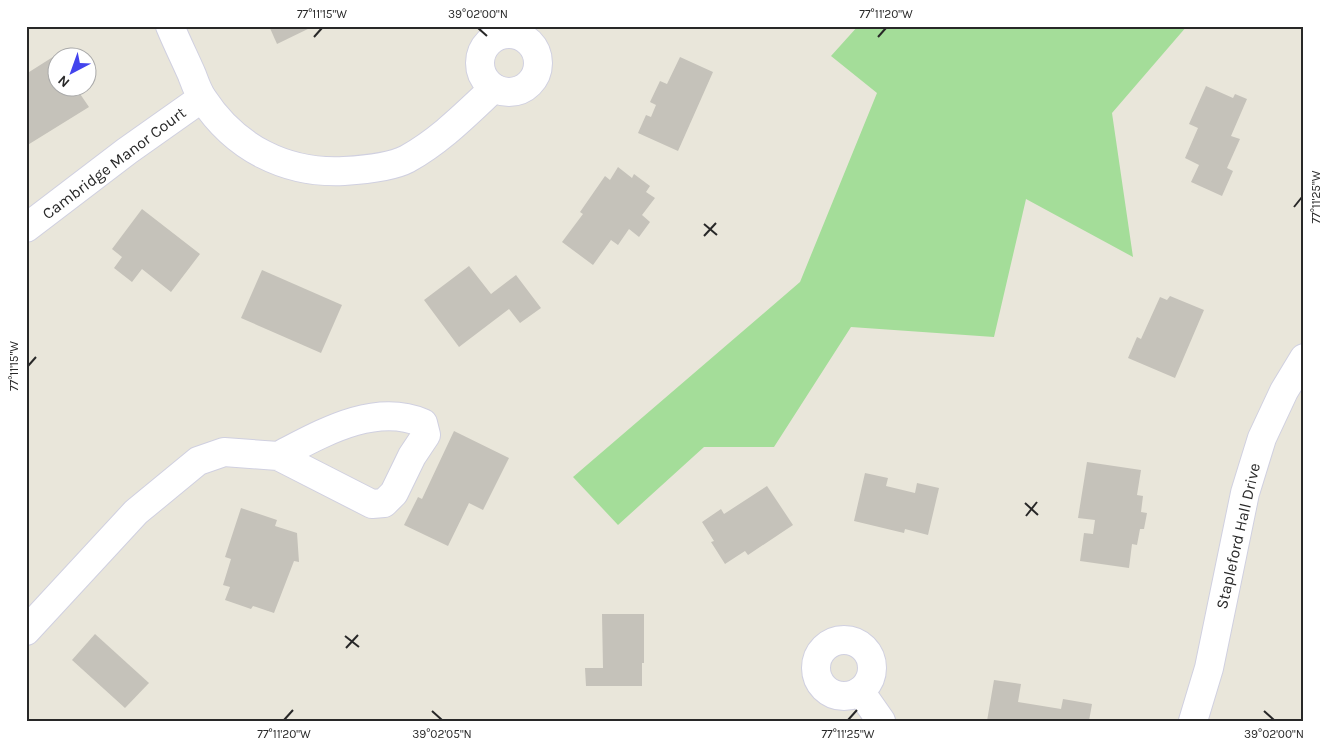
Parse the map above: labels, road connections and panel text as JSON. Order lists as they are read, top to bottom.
{
  "streets": {
    "street": ["Cambridge Manor Court", "Stapleford Hall Drive"]
  },
  "north": "bottom left",
  "coordinates": [
    "77°11'15\"W",
    "39°02'00\"N",
    "77°11'20\"W",
    "77°11'25\"W",
    "39°02'05\"N"
  ]
}
